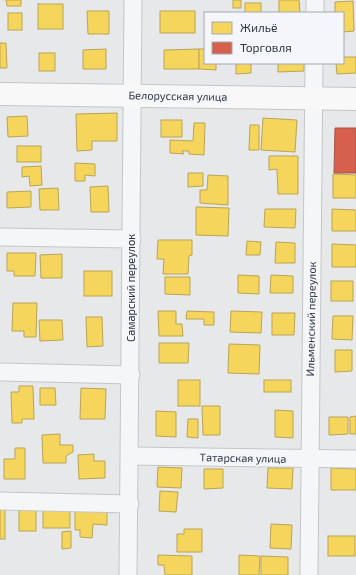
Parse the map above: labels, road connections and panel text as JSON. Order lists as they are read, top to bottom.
{
  "streets": {
    "main road": ["Белорусская улица"],
    "street": ["Самарский переулок", "Ильменский переулок", "Татарская улица"]
  },
  "crossings": [
    ["Белорусская улица", "Самарский переулок"],
    ["Белорусская улица", "Ильменский переулок"],
    ["Самарский переулок", "Татарская улица"],
    ["Ильменский переулок", "Татарская улица"]
  ],
  "legend": ["Жильё", "Торговля"]
}
